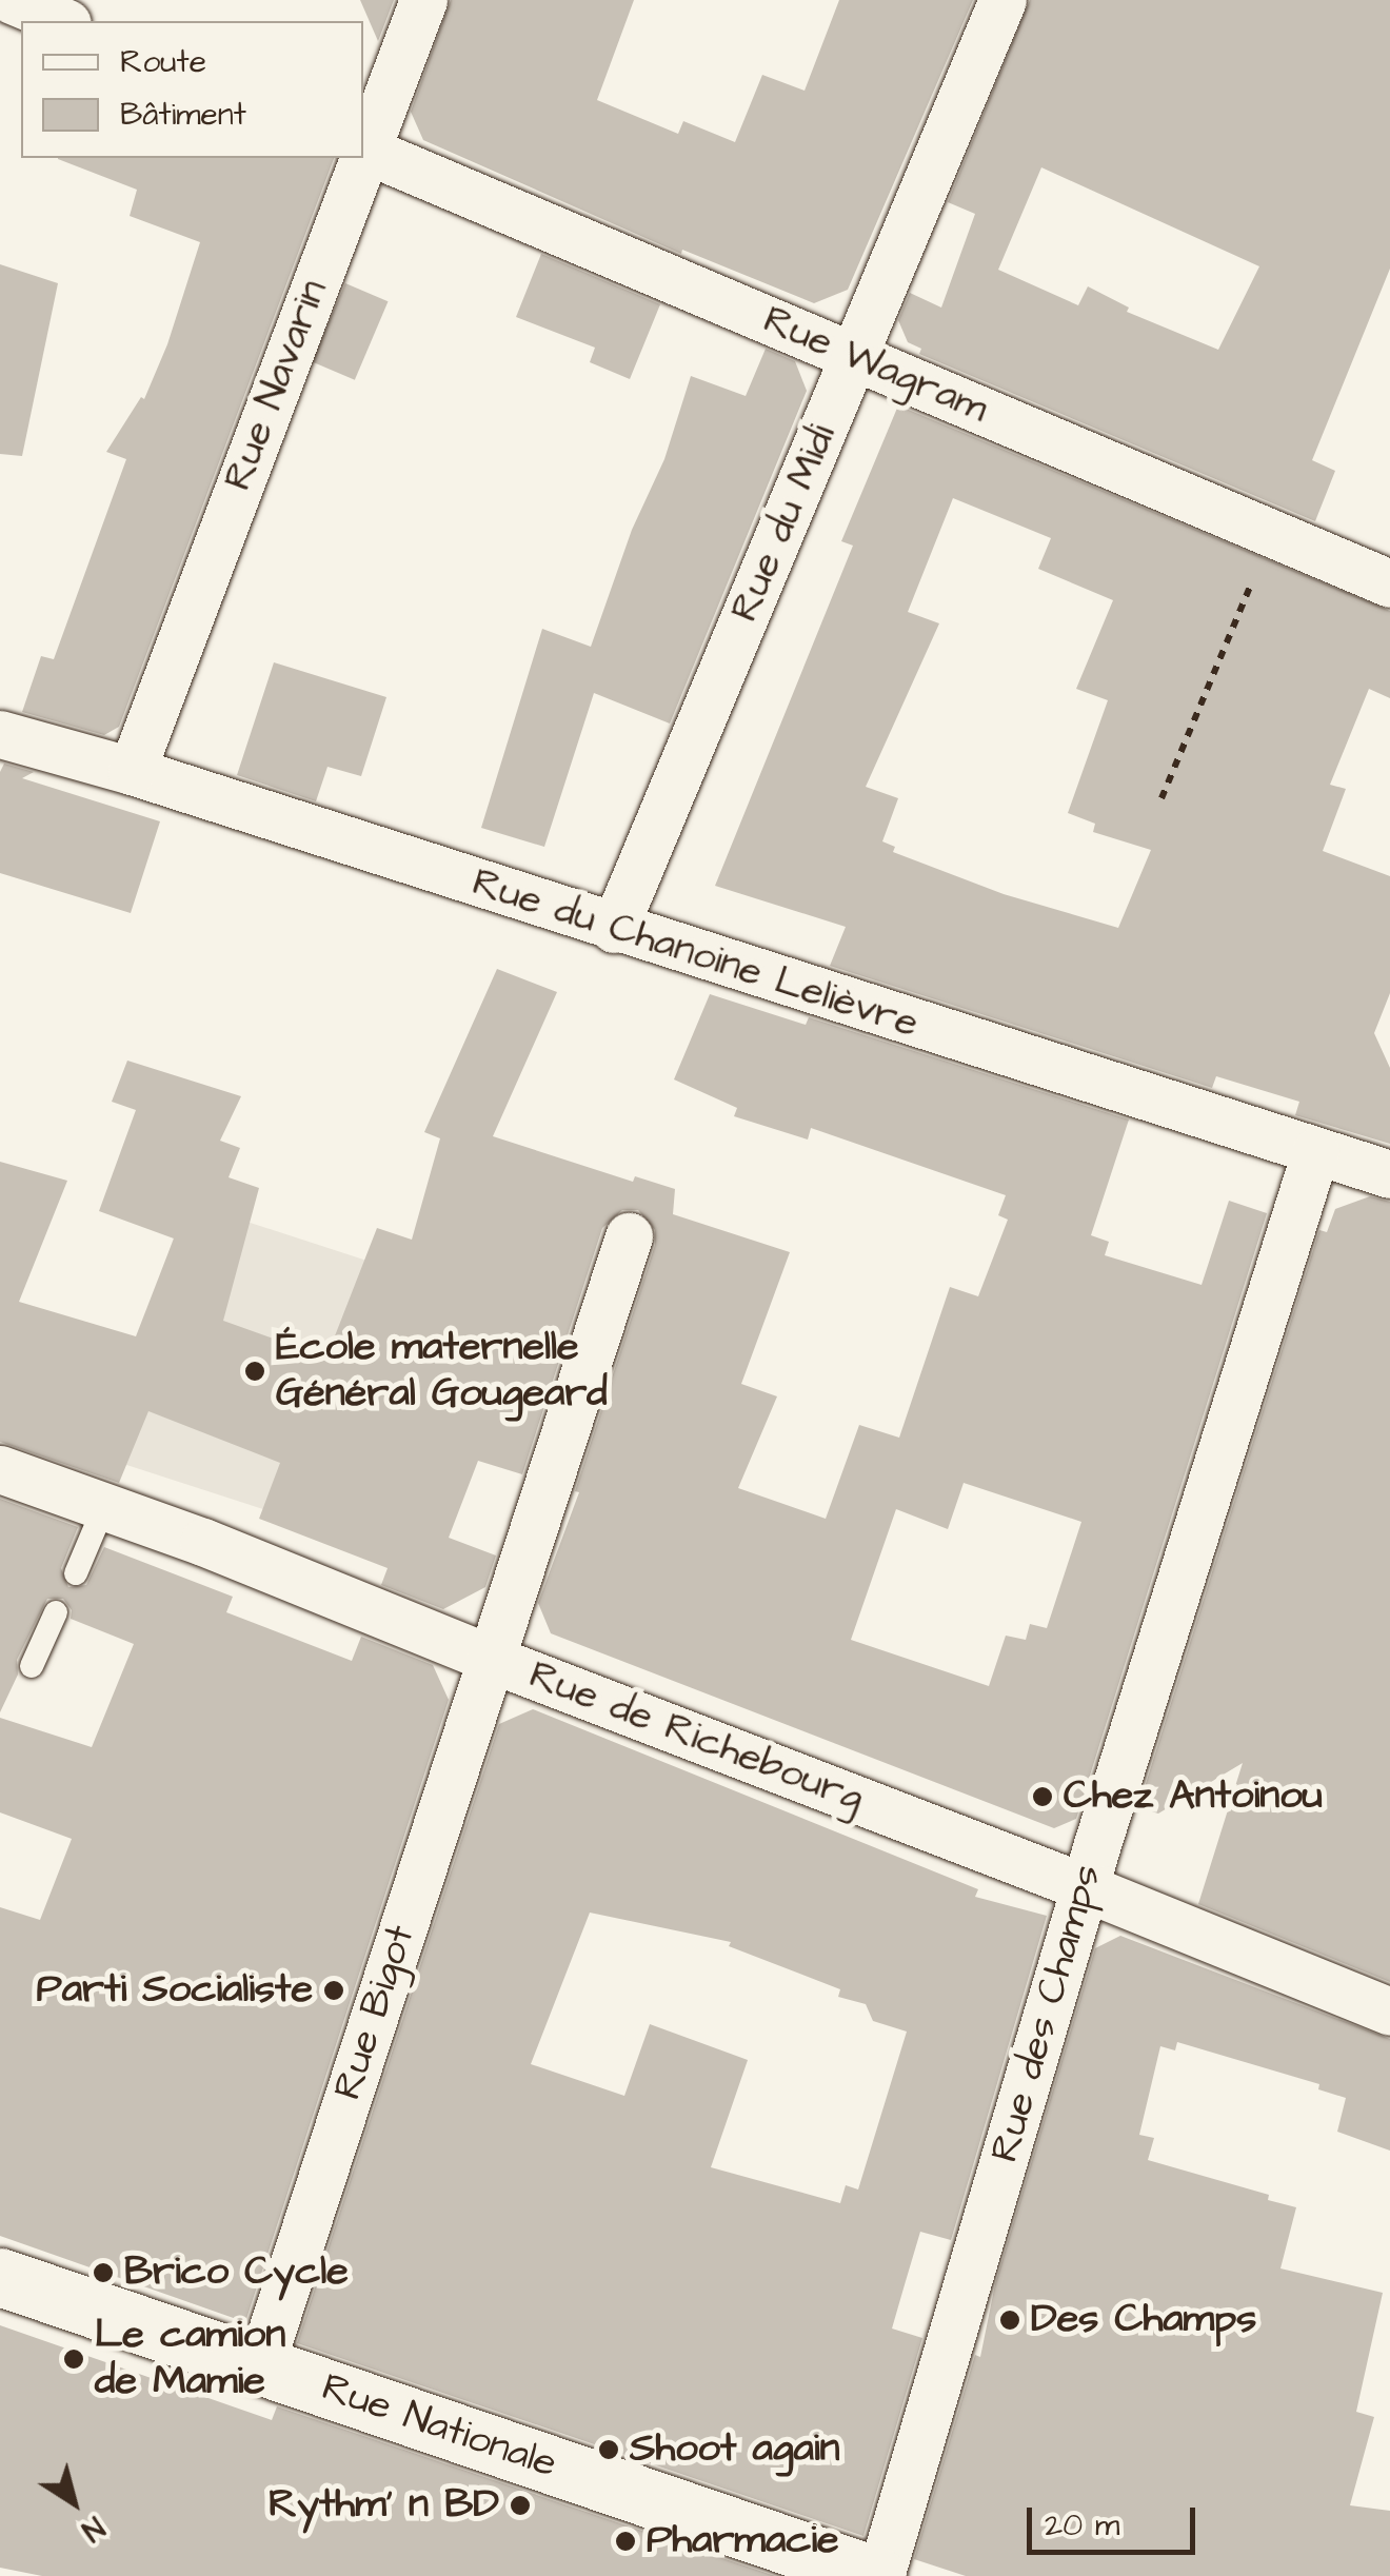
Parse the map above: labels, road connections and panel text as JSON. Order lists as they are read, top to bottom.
{
  "streets": {
    "main road": ["Rue Nationale"],
    "street": [
      "Rue Wagram",
      "Rue Navarin",
      "Rue du Midi",
      "Rue du Chanoine Lelièvre",
      "Rue de Richebourg",
      "Rue Bigot",
      "Rue des Champs"
    ]
  },
  "crossings": [
    ["Rue Wagram", "Rue Navarin"],
    ["Rue Wagram", "Rue du Midi"],
    ["Rue Navarin", "Rue du Chanoine Lelièvre"],
    ["Rue du Midi", "Rue du Chanoine Lelièvre"],
    ["Rue du Chanoine Lelièvre", "Rue des Champs"],
    ["Rue de Richebourg", "Rue Bigot"],
    ["Rue de Richebourg", "Rue des Champs"],
    ["Rue Bigot", "Rue Nationale"],
    ["Rue des Champs", "Rue Nationale"]
  ],
  "places": [
    "École maternelle Général Gougeard",
    "Chez Antoinou",
    "Parti Socialiste",
    "Brico Cycle",
    "Des Champs",
    "Le camion de Mamie",
    "Shoot again",
    "Rythm' n BD",
    "Pharmacie"
  ],
  "legend": ["Route", "Bâtiment"],
  "scale_bar": "20 m",
  "north": "bottom right"
}
